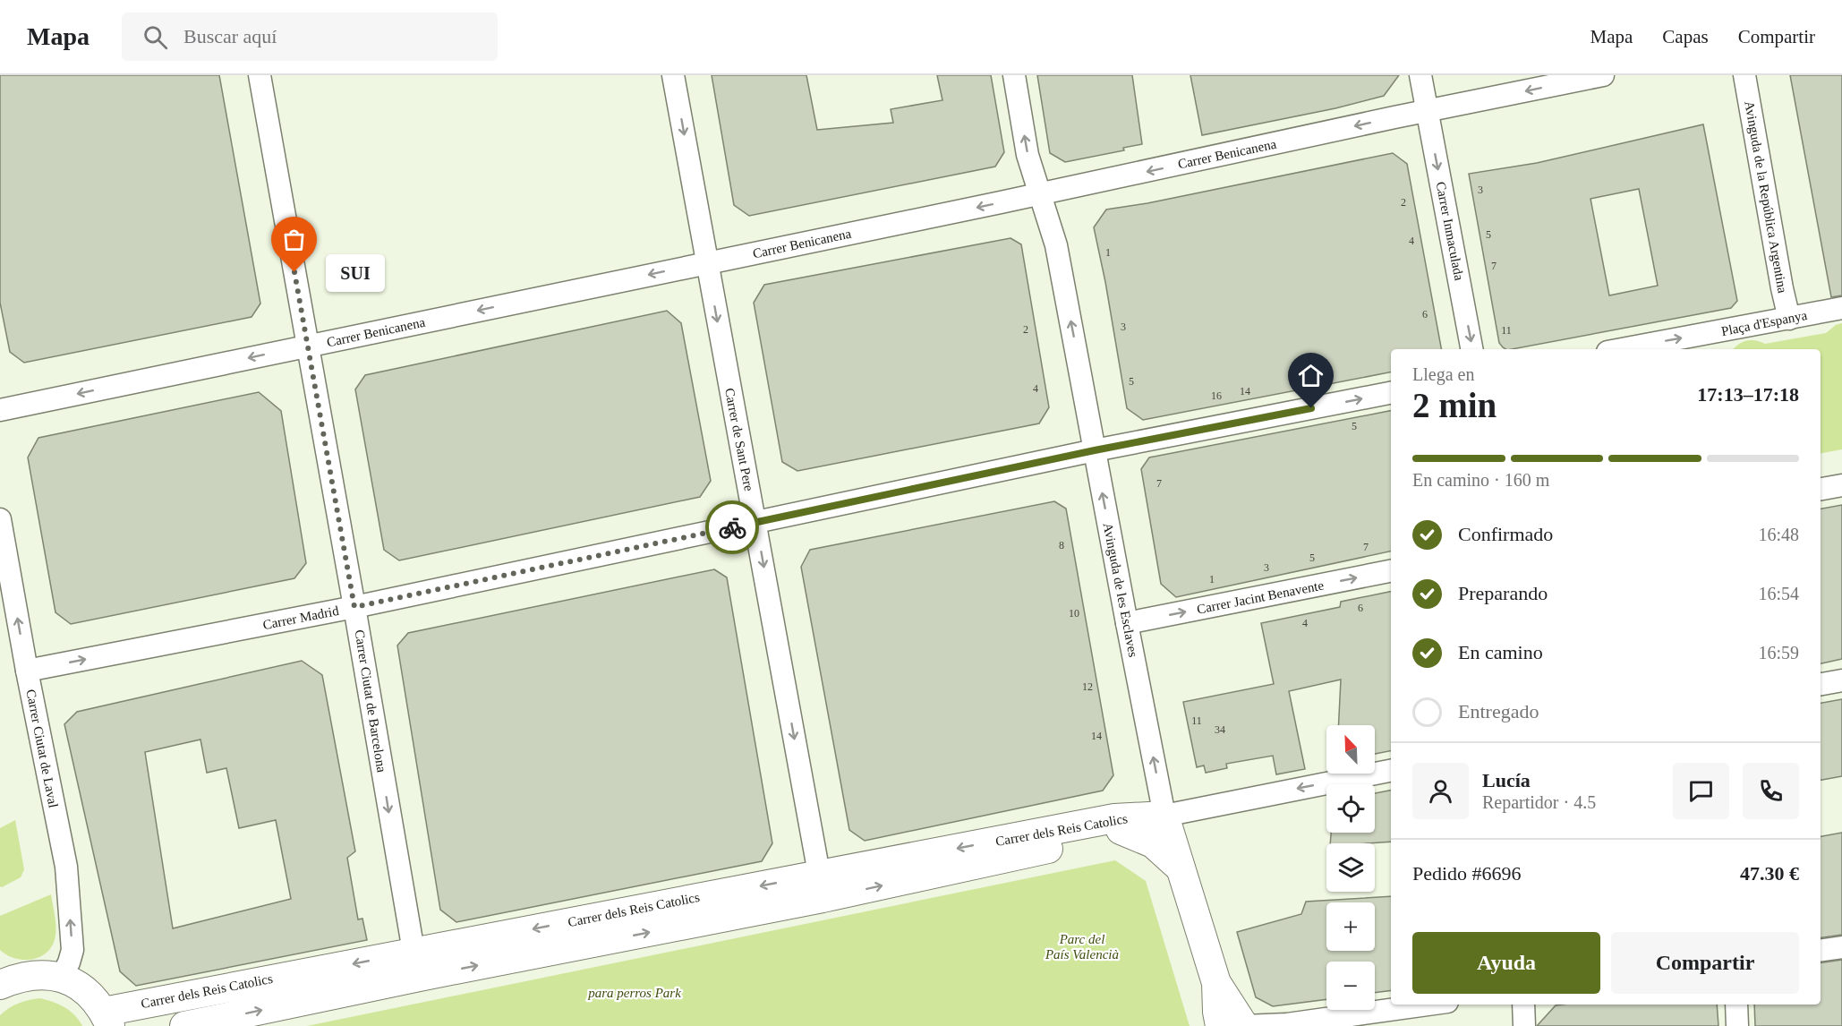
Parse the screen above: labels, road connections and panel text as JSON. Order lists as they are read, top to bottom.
{
  "streets": {
    "street": [
      "Carrer Benicanena",
      "Avinguda de la República Argentina",
      "Carrer Inmaculada",
      "Plaça d'Espanya",
      "Carrer de Sant Pere",
      "Avinguda de les Esclaves",
      "Carrer Jacint Benavente",
      "Carrer Madrid",
      "Carrer Ciutat de Barcelona",
      "Carrer Ciutat de Laval",
      "Carrer dels Reis Catolics"
    ]
  },
  "crossings": [
    ["Carrer Benicanena", "Carrer Inmaculada"],
    ["Carrer Benicanena", "Carrer de Sant Pere"],
    ["Carrer Benicanena", "Avinguda de les Esclaves"],
    ["Carrer Benicanena", "Carrer Ciutat de Barcelona"],
    ["Avinguda de la República Argentina", "Plaça d'Espanya"],
    ["Carrer de Sant Pere", "Carrer Madrid"],
    ["Carrer de Sant Pere", "Carrer dels Reis Catolics"],
    ["Avinguda de les Esclaves", "Carrer Jacint Benavente"],
    ["Avinguda de les Esclaves", "Carrer Madrid"],
    ["Avinguda de les Esclaves", "Carrer dels Reis Catolics"],
    ["Carrer Madrid", "Carrer Ciutat de Barcelona"],
    ["Carrer Madrid", "Carrer Ciutat de Laval"],
    ["Carrer Ciutat de Barcelona", "Carrer dels Reis Catolics"]
  ],
  "one_way": [
    "Carrer Benicanena",
    "Carrer Inmaculada",
    "Carrer de Sant Pere",
    "Avinguda de les Esclaves",
    "Carrer Jacint Benavente",
    "Carrer Madrid",
    "Carrer Ciutat de Barcelona",
    "Carrer Ciutat de Laval"
  ],
  "parks": ["Parc del País Valencià", "para perros Park"],
  "places": ["SUI"],
  "house_numbers": [
    "3",
    "2",
    "5",
    "4",
    "1",
    "7",
    "6",
    "3",
    "2",
    "11",
    "5",
    "4",
    "14",
    "16",
    "5",
    "7",
    "8",
    "7",
    "5",
    "3",
    "1",
    "6",
    "10",
    "4",
    "12",
    "11",
    "34",
    "14"
  ],
  "north": "top left",
  "page": {
    "header": "Mapa",
    "search": "Buscar aquí",
    "nav": ["Mapa", "Capas", "Compartir"],
    "bubble": "SUI",
    "heading": ["2 min", "Llega en", "17:13–17:18"],
    "panel": [
      "Lucía",
      "Repartidor · 4.5",
      "Pedido #6696",
      "47.30 €"
    ],
    "bar": "En camino · 160 m",
    "list": [
      ["Confirmado", "16:48"],
      ["Preparando", "16:54"],
      ["En camino", "16:59"],
      "Entregado"
    ],
    "map_buttons": ["+", "−"],
    "buttons": ["Ayuda", "Compartir"]
  }
}
